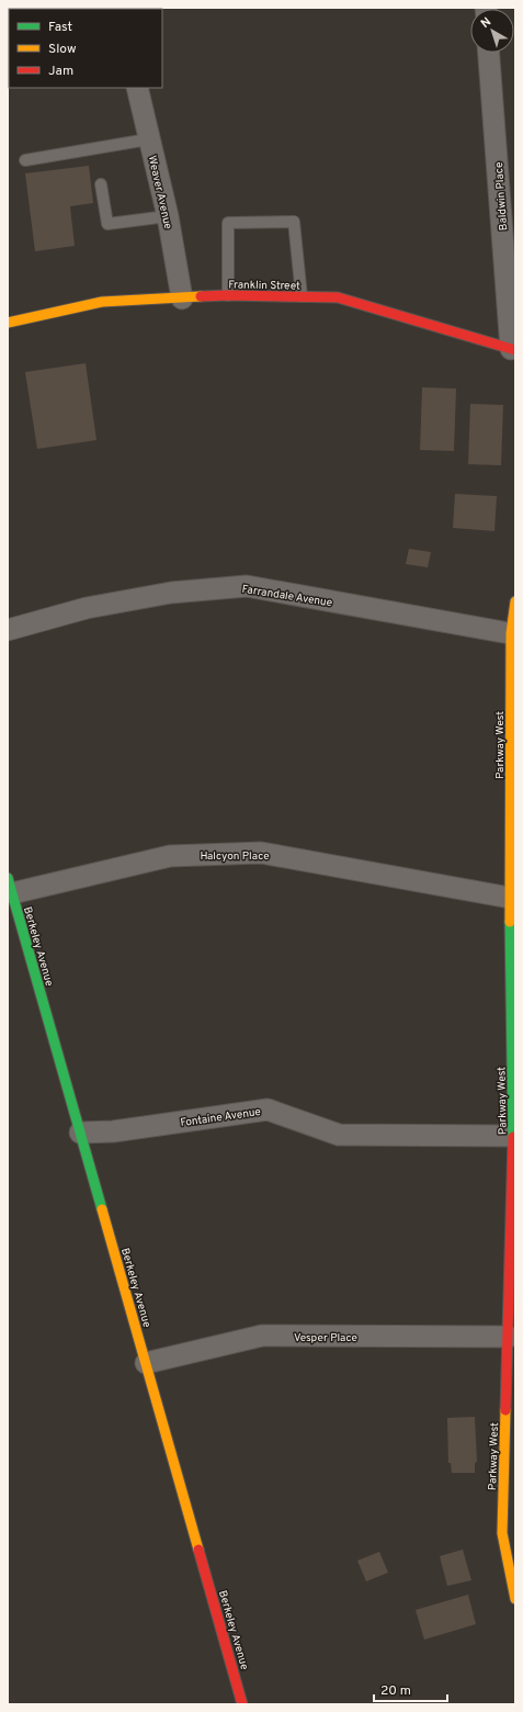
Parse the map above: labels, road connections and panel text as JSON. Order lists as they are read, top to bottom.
{
  "streets": {
    "street": [
      "Weaver Avenue",
      "Baldwin Place",
      "Franklin Street",
      "Farrandale Avenue",
      "Parkway West",
      "Halcyon Place",
      "Berkeley Avenue",
      "Fontaine Avenue",
      "Vesper Place"
    ]
  },
  "crossings": [
    ["Weaver Avenue", "Franklin Street"],
    ["Baldwin Place", "Franklin Street"],
    ["Farrandale Avenue", "Parkway West"],
    ["Parkway West", "Halcyon Place"],
    ["Parkway West", "Fontaine Avenue"],
    ["Parkway West", "Vesper Place"],
    ["Halcyon Place", "Berkeley Avenue"],
    ["Berkeley Avenue", "Fontaine Avenue"],
    ["Berkeley Avenue", "Vesper Place"]
  ],
  "legend": ["Fast", "Slow", "Jam"],
  "scale_bar": "20 m",
  "north": "top left"
}
